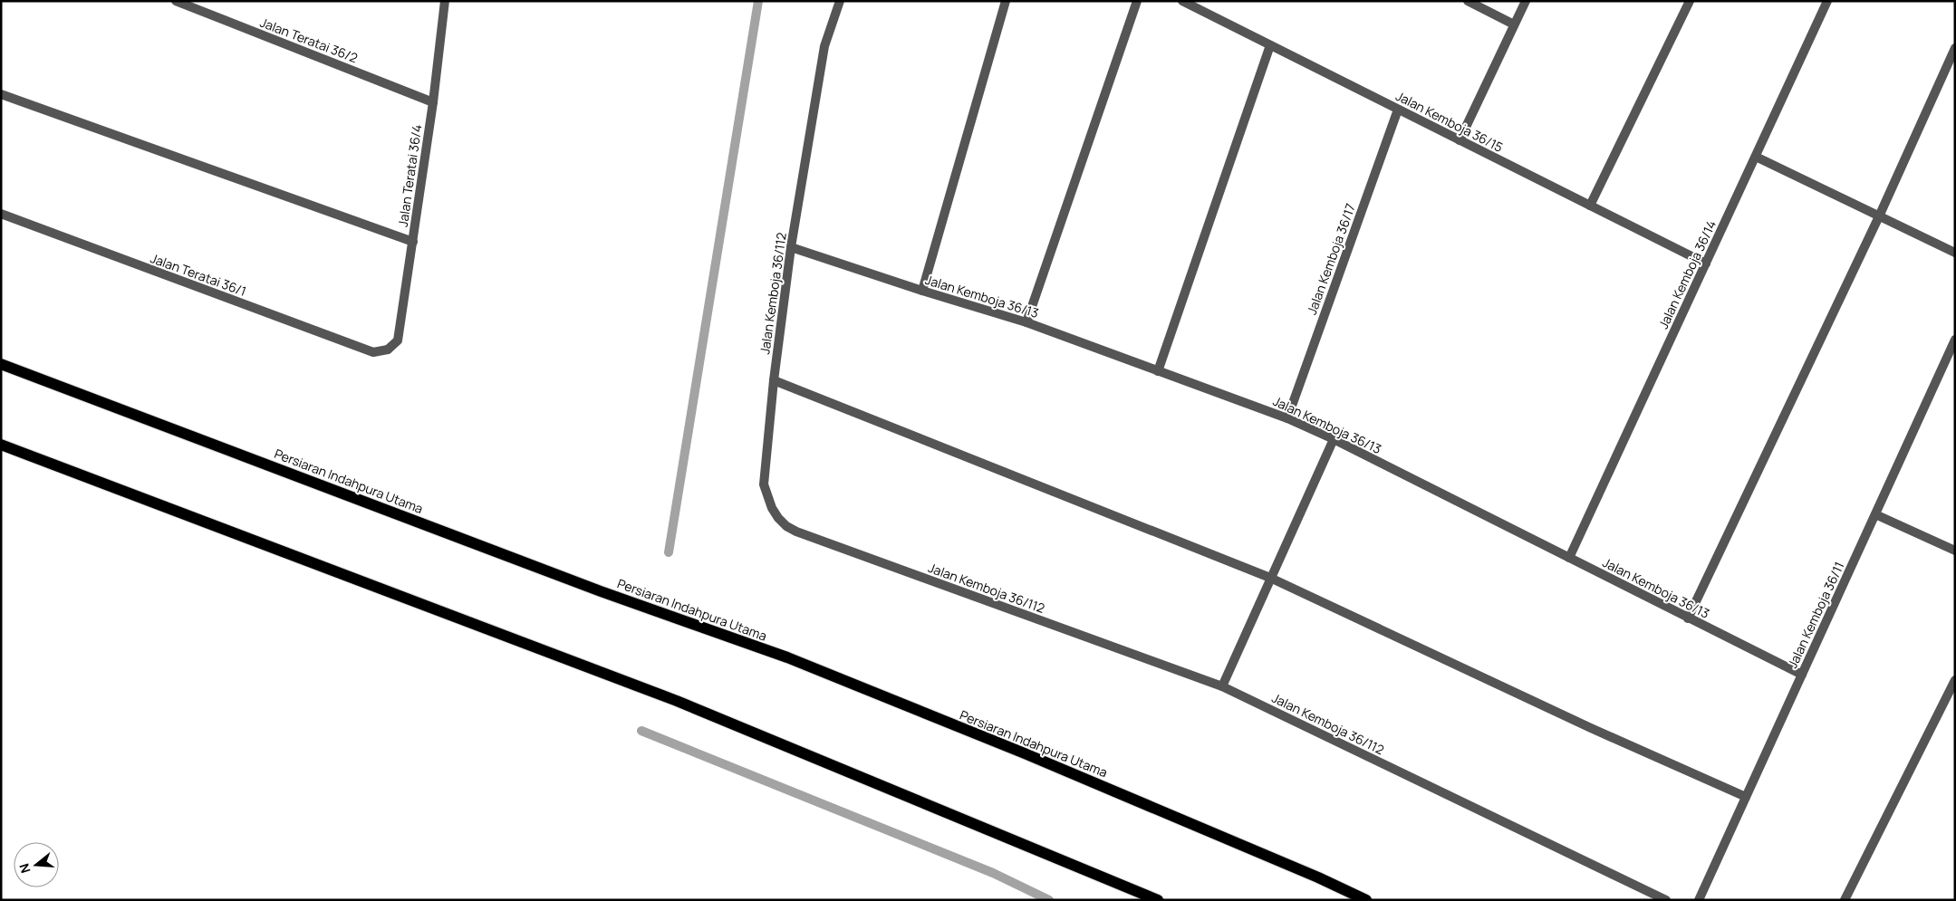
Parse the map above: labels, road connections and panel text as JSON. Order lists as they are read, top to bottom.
{
  "streets": {
    "main road": ["Persiaran Indahpura Utama"],
    "street": [
      "Jalan Teratai 36/2",
      "Jalan Kemboja 36/15",
      "Jalan Teratai 36/4",
      "Jalan Kemboja 36/17",
      "Jalan Teratai 36/1",
      "Jalan Kemboja 36/14",
      "Jalan Kemboja 36/112",
      "Jalan Kemboja 36/13",
      "Jalan Kemboja 36/11"
    ]
  },
  "crossings": [
    ["Jalan Teratai 36/2", "Jalan Teratai 36/4"],
    ["Jalan Kemboja 36/15", "Jalan Kemboja 36/17"],
    ["Jalan Kemboja 36/15", "Jalan Kemboja 36/14"],
    ["Jalan Teratai 36/4", "Jalan Teratai 36/1"],
    ["Jalan Kemboja 36/17", "Jalan Kemboja 36/13"],
    ["Jalan Kemboja 36/14", "Jalan Kemboja 36/13"],
    ["Jalan Kemboja 36/112", "Jalan Kemboja 36/13"],
    ["Jalan Kemboja 36/13", "Jalan Kemboja 36/11"]
  ],
  "north": "left"
}
